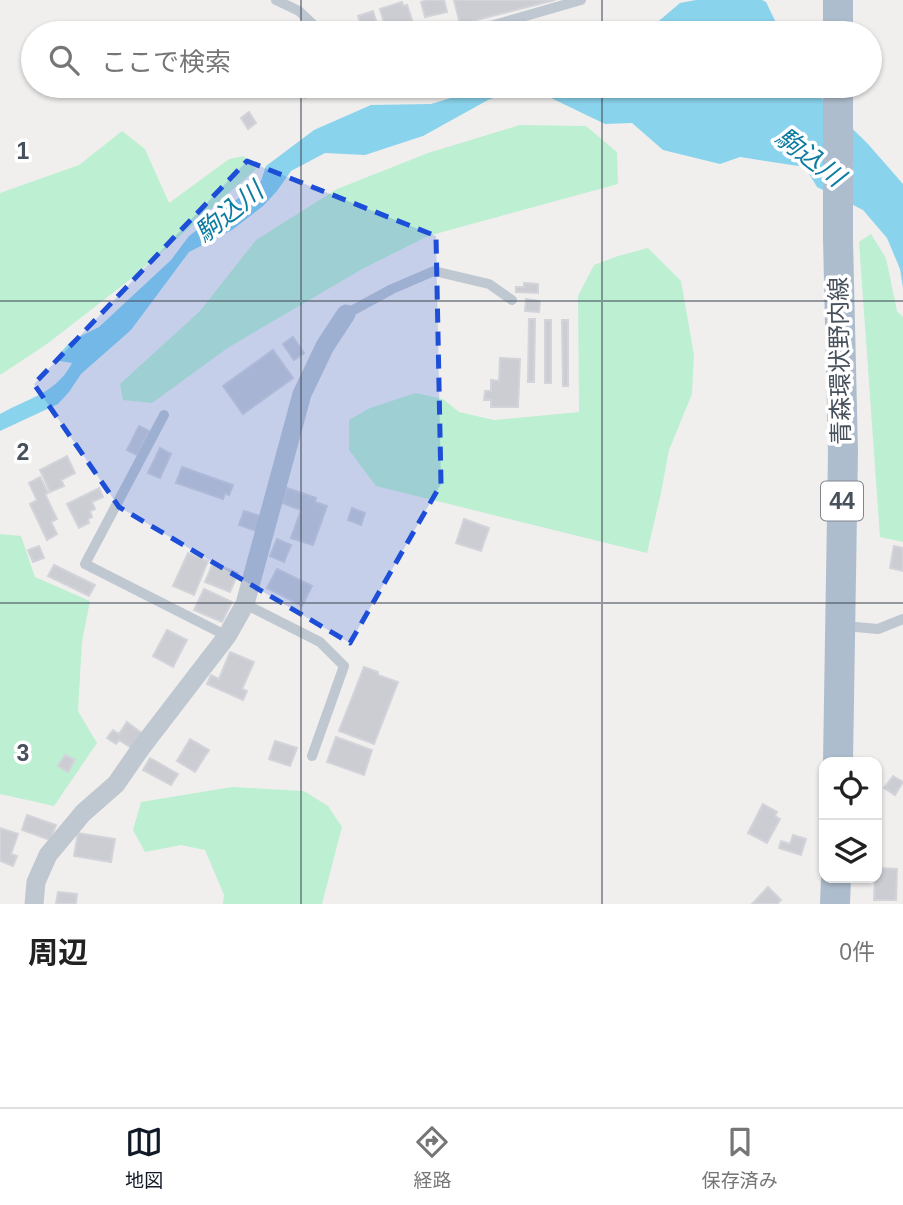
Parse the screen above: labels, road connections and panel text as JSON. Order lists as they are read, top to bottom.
{
  "streets": {
    "main road": ["青森環状野内線", "44"]
  },
  "water": ["駒込川"],
  "page": {
    "search": "ここで検索",
    "heading": ["周辺", "0件"],
    "nav": ["地図", "経路", "保存済み"]
  },
  "grid": {
    "rows": ["1", "2", "3"]
  }
}
